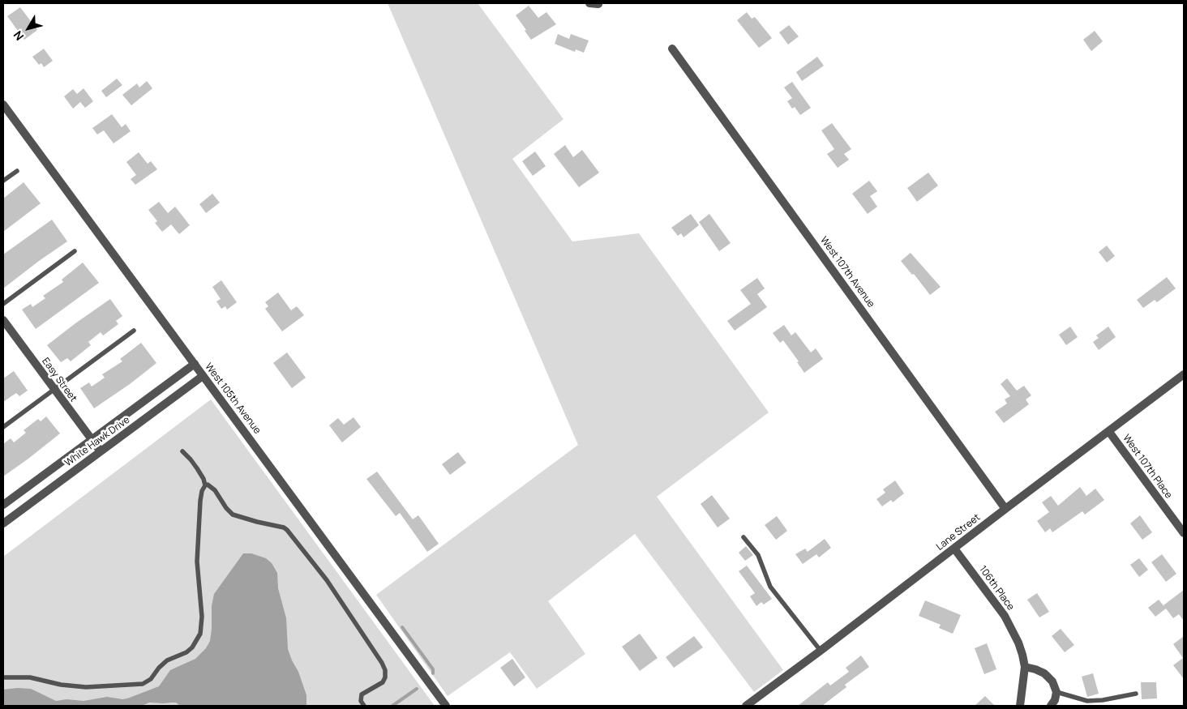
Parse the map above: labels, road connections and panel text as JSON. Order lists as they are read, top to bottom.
{
  "streets": {
    "street": [
      "West 107th Avenue",
      "Easy Street",
      "West 105th Avenue",
      "White Hawk Drive",
      "West 107th Place",
      "Lane Street",
      "106th Place"
    ]
  },
  "crossings": [
    ["West 107th Avenue", "Lane Street"],
    ["Easy Street", "White Hawk Drive"],
    ["West 105th Avenue", "White Hawk Drive"],
    ["West 107th Place", "Lane Street"],
    ["Lane Street", "106th Place"]
  ],
  "north": "bottom left"
}
